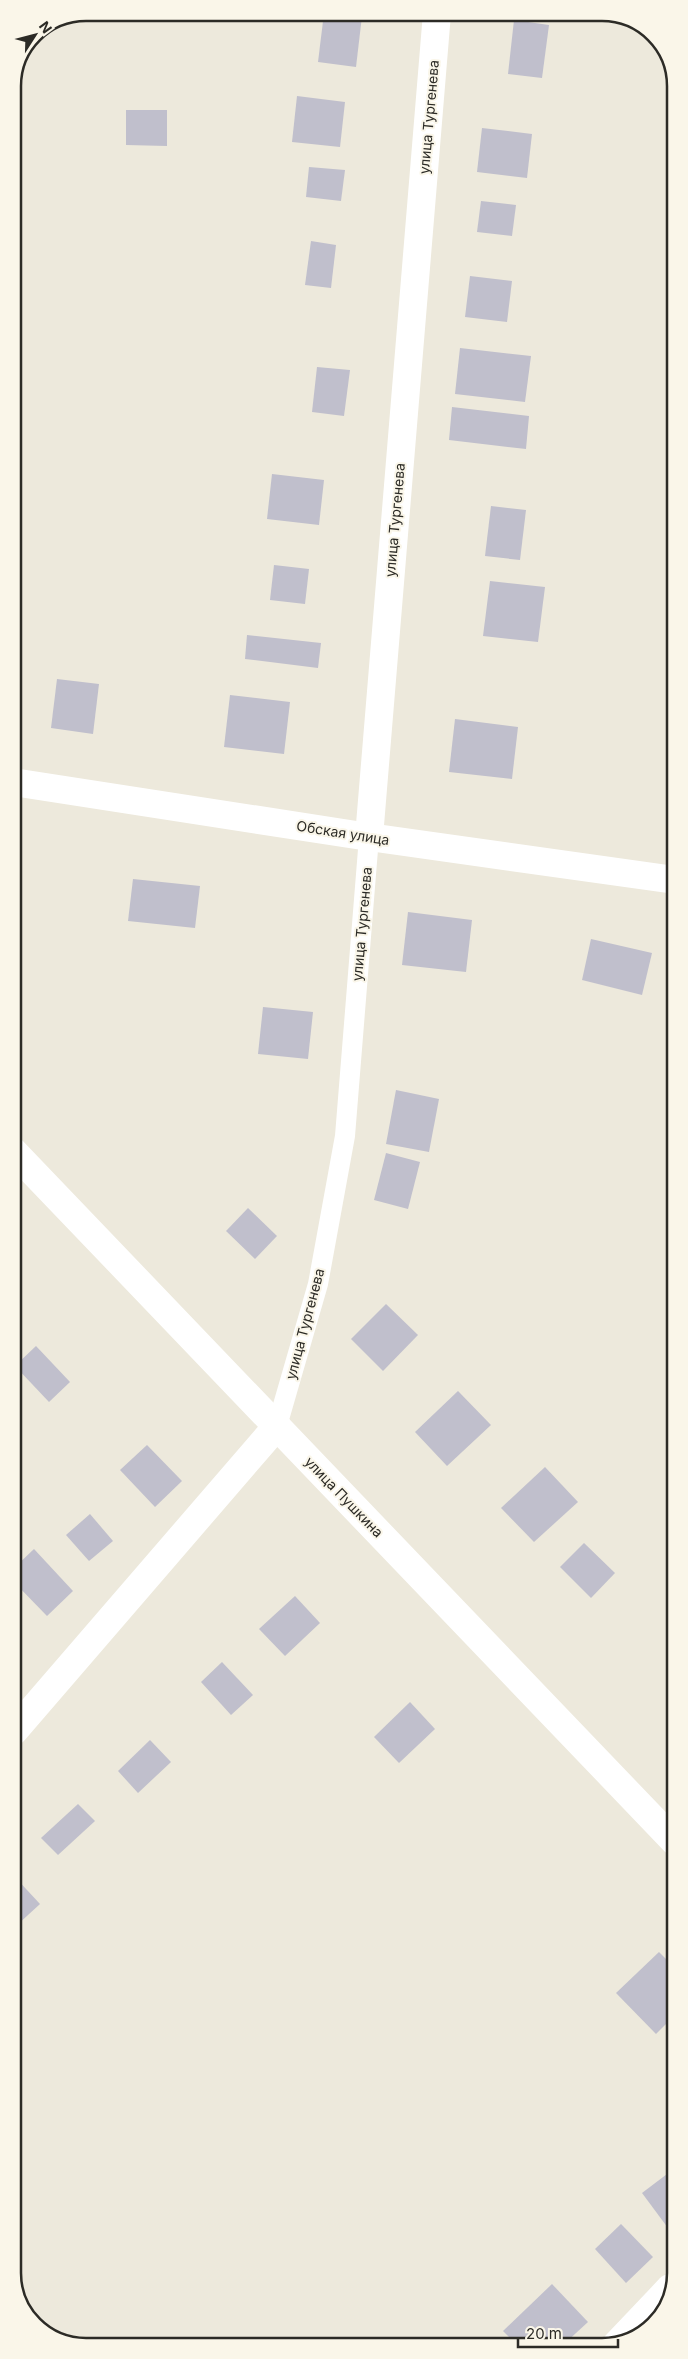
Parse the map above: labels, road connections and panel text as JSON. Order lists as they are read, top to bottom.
{
  "streets": {
    "street": ["улица Тургенева", "Обская улица", "улица Пушкина"]
  },
  "crossings": [
    ["улица Тургенева", "Обская улица"],
    ["улица Тургенева", "улица Пушкина"]
  ],
  "scale_bar": "20 m",
  "north": "top right"
}
